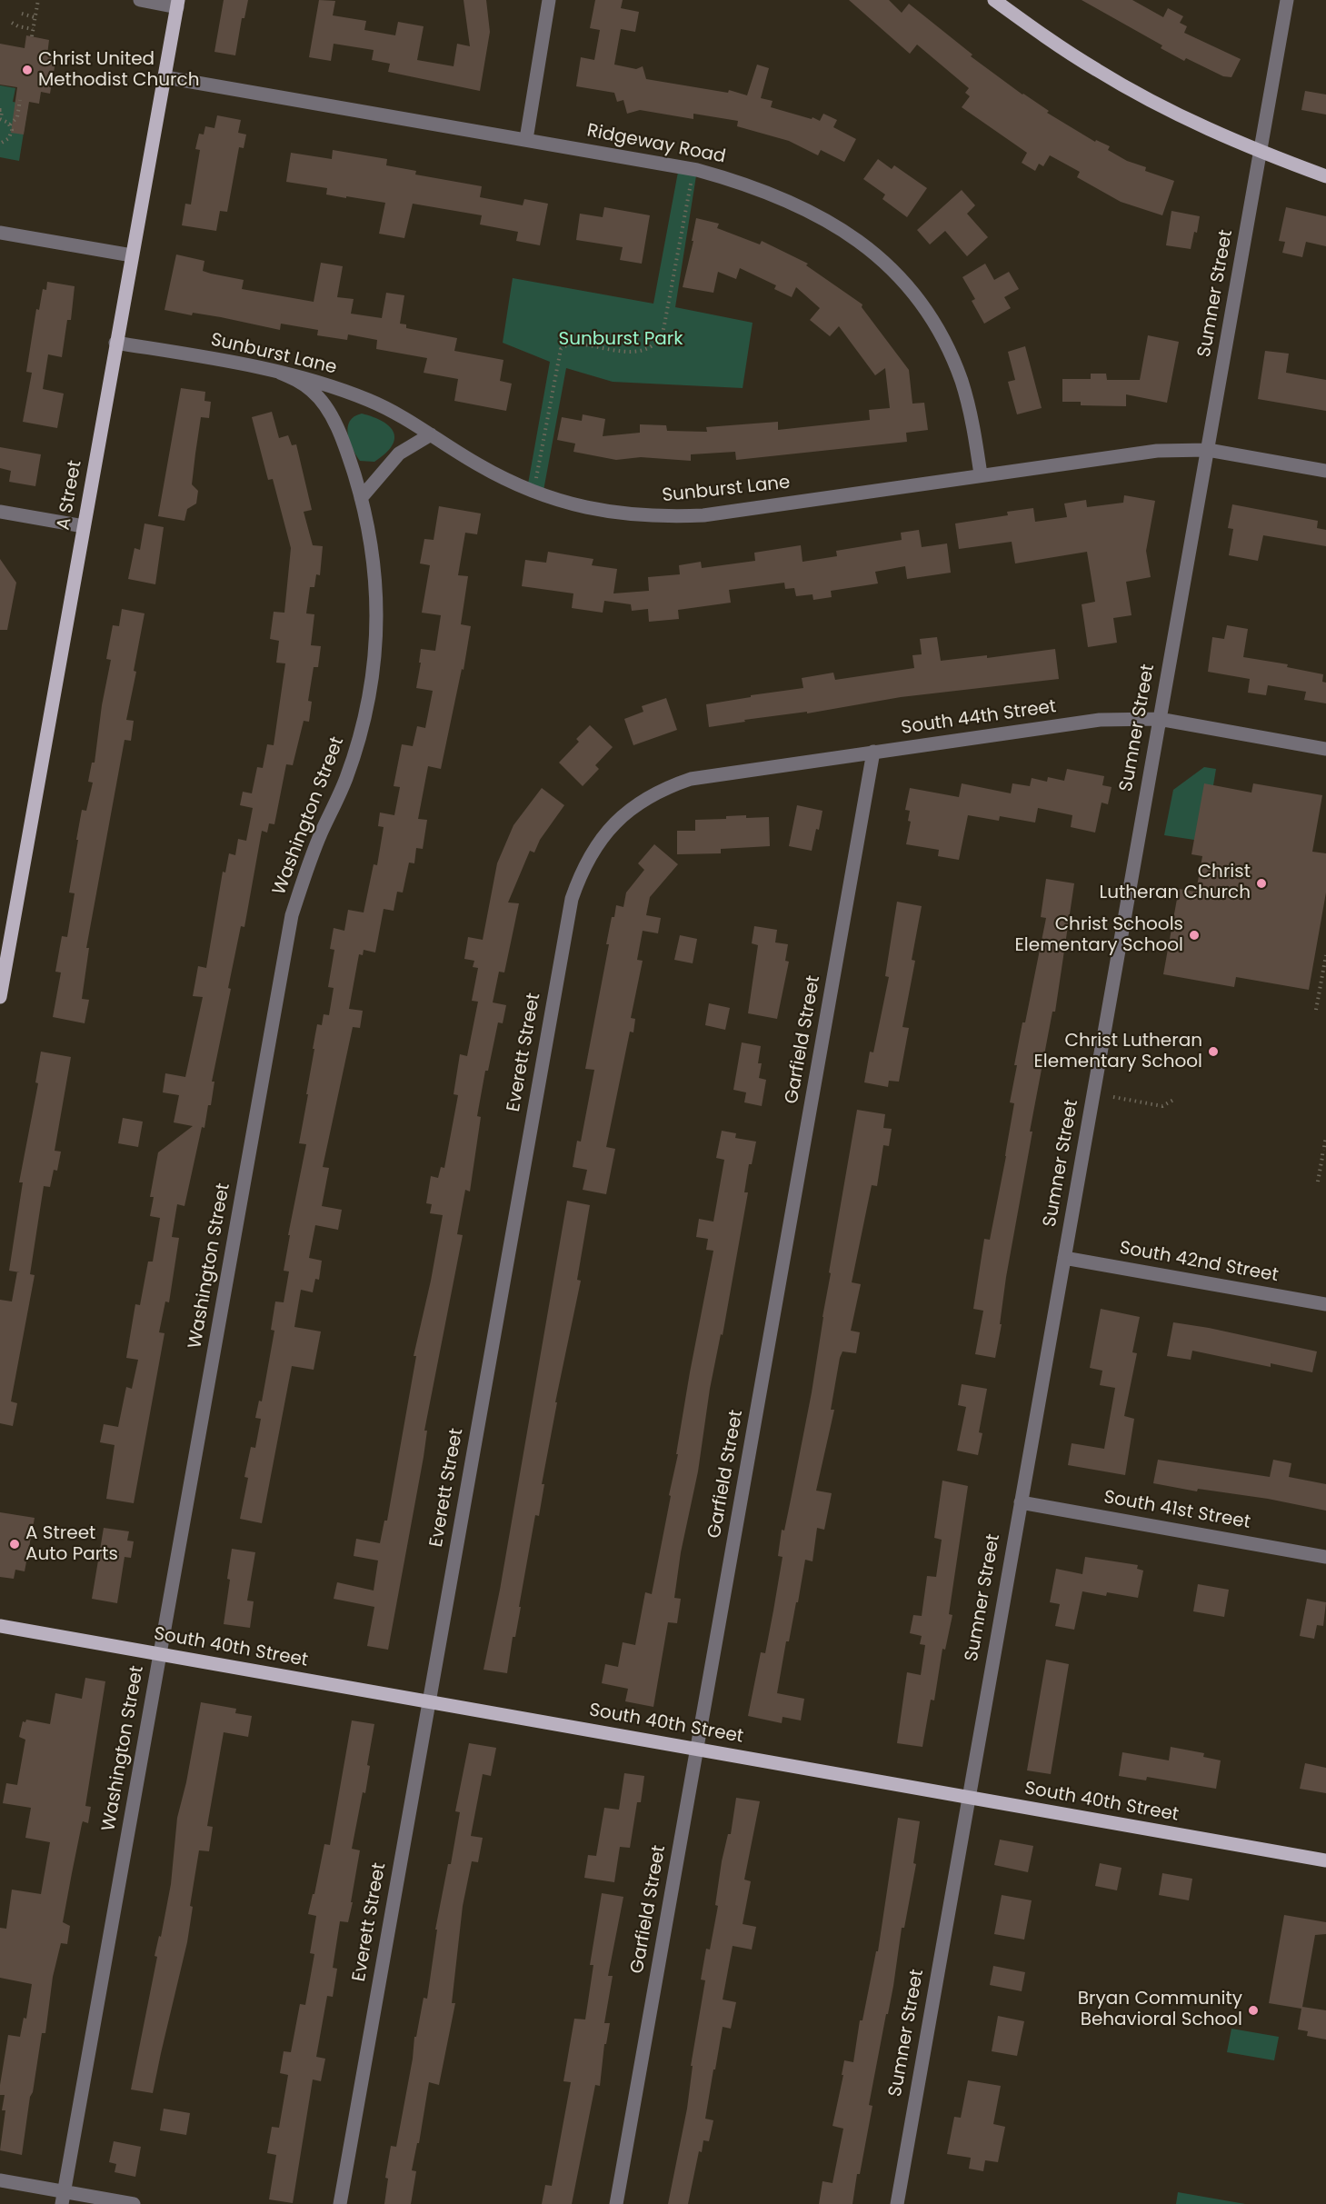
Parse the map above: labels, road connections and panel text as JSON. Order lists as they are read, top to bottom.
{
  "streets": {
    "main road": ["A Street", "South 40th Street"],
    "street": [
      "Ridgeway Road",
      "Sumner Street",
      "Sunburst Lane",
      "South 44th Street",
      "Washington Street",
      "Garfield Street",
      "Everett Street",
      "South 42nd Street",
      "South 41st Street"
    ]
  },
  "crossings": [
    ["Ridgeway Road", "Sunburst Lane"],
    ["Ridgeway Road", "A Street"],
    ["Sumner Street", "Sunburst Lane"],
    ["Sumner Street", "South 44th Street"],
    ["Sumner Street", "South 42nd Street"],
    ["Sumner Street", "South 41st Street"],
    ["Sumner Street", "South 40th Street"],
    ["Sunburst Lane", "A Street"],
    ["Sunburst Lane", "Washington Street"],
    ["South 44th Street", "Garfield Street"],
    ["South 44th Street", "Everett Street"],
    ["Washington Street", "South 40th Street"],
    ["Garfield Street", "South 40th Street"],
    ["Everett Street", "South 40th Street"]
  ],
  "parks": ["Sunburst Park"],
  "places": [
    "Christ United Methodist Church",
    "Christ Lutheran Church",
    "Christ Schools Elementary School",
    "Christ Lutheran Elementary School",
    "A Street Auto Parts",
    "Bryan Community Behavioral School"
  ]
}
